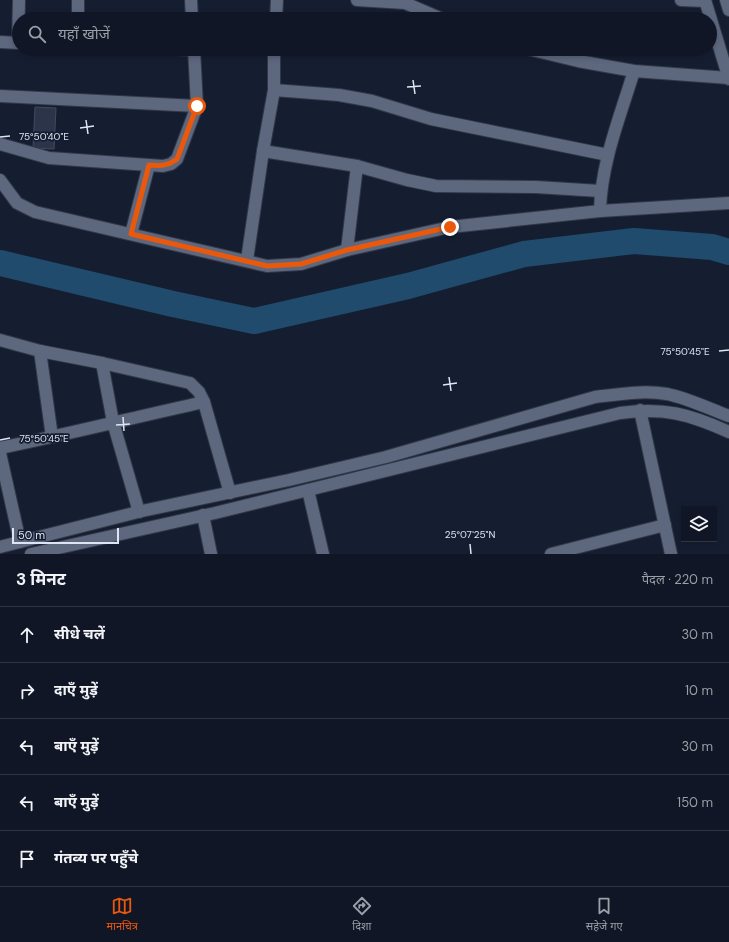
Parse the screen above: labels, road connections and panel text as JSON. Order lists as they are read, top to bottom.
{
  "scale_bar": "50 m",
  "page": {
    "search": "यहाँ खोजें",
    "scale": "50 m",
    "heading": ["3 मिनट", "पैदल · 220 m"],
    "list": [
      ["सीधे चलें", "30 m"],
      ["दाएँ मुड़ें", "10 m"],
      ["बाएँ मुड़ें", "30 m"],
      ["बाएँ मुड़ें", "150 m"],
      "गंतव्य पर पहुँचे"
    ],
    "nav": ["मानचित्र", "दिशा", "सहेजे गए"]
  },
  "coordinates": ["75°50'40\"E", "75°50'45\"E", "25°07'25\"N"]
}
